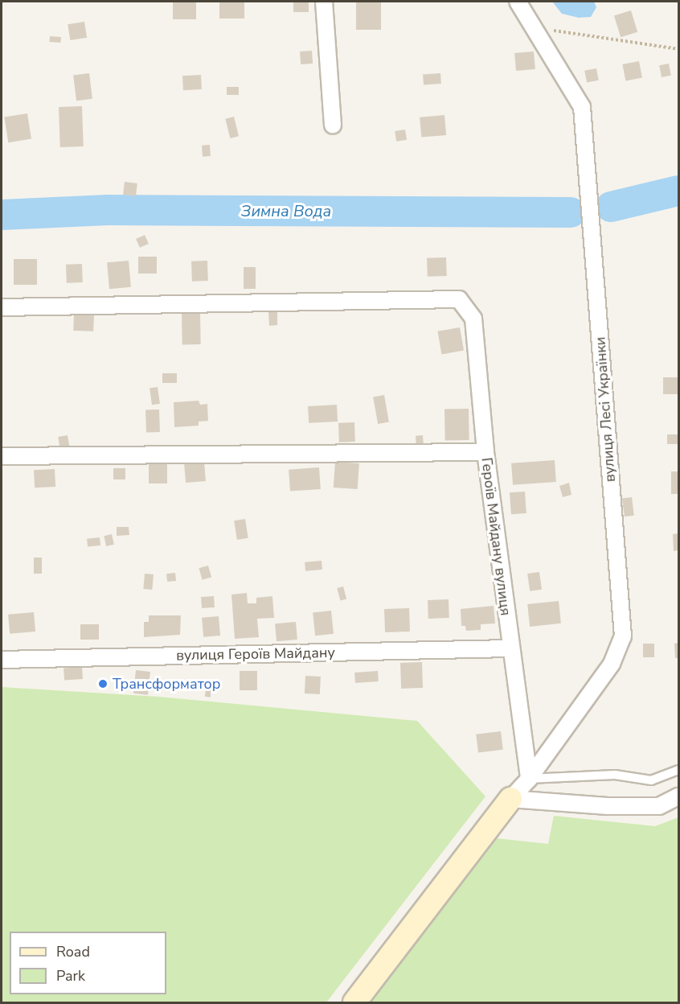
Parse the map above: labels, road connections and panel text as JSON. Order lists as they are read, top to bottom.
{
  "streets": {
    "street": ["вулиця Лесі Українки", "Героїв Майдану вулиця", "вулиця Героїв Майдану"]
  },
  "crossings": [
    ["вулиця Лесі Українки", "Героїв Майдану вулиця"],
    ["Героїв Майдану вулиця", "вулиця Героїв Майдану"]
  ],
  "water": ["Зимна Вода"],
  "places": ["Трансформатор"],
  "legend": ["Road", "Park"]
}
